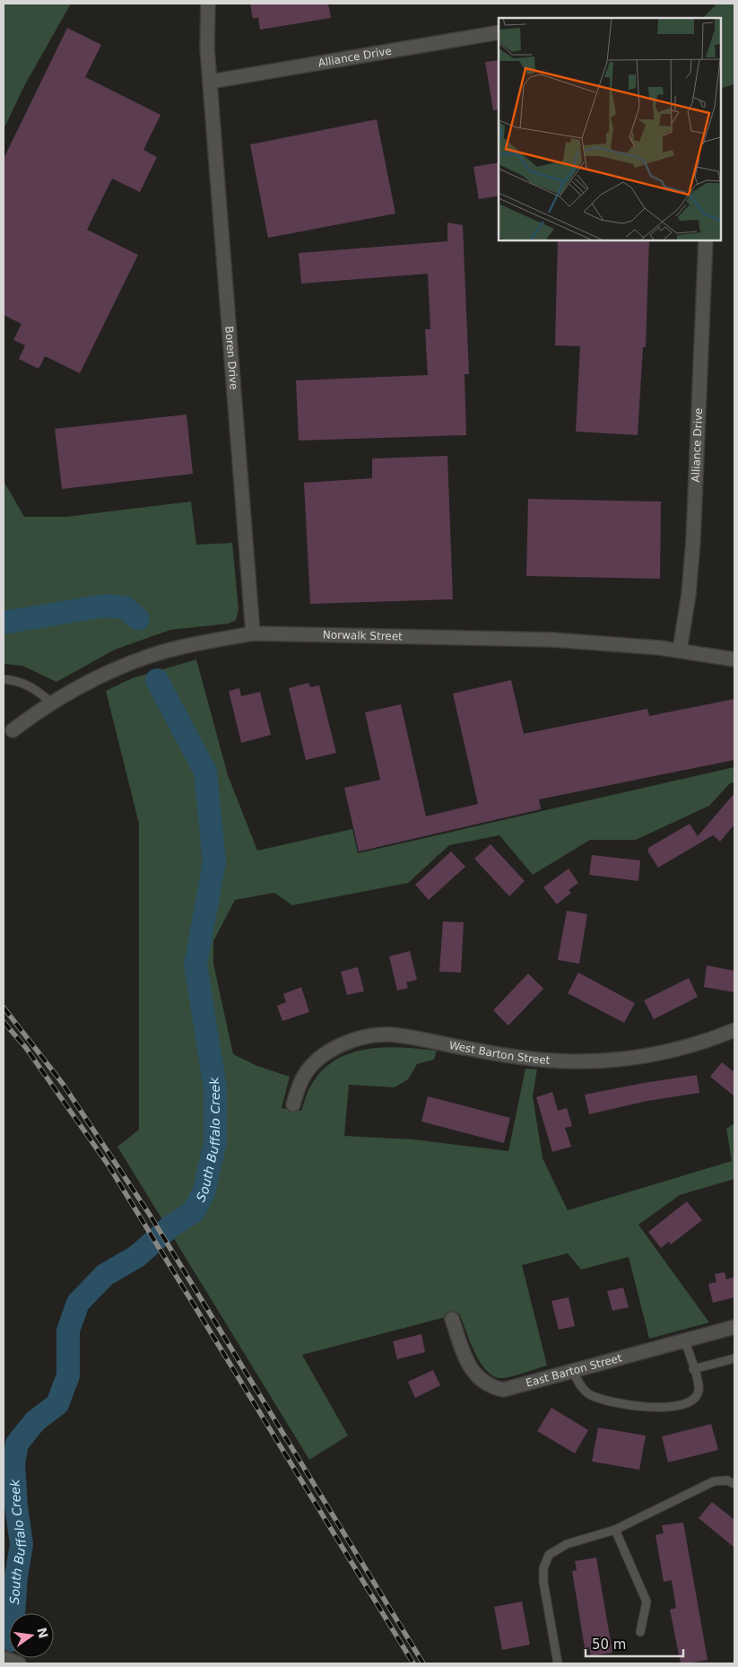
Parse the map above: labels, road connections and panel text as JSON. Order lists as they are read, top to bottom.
{
  "streets": {
    "street": [
      "Alliance Drive",
      "Boren Drive",
      "Norwalk Street",
      "West Barton Street",
      "East Barton Street"
    ]
  },
  "crossings": [
    ["Alliance Drive", "Boren Drive"],
    ["Alliance Drive", "Norwalk Street"],
    ["Boren Drive", "Norwalk Street"]
  ],
  "water": ["South Buffalo Creek"],
  "scale_bar": "50 m",
  "north": "right"
}
